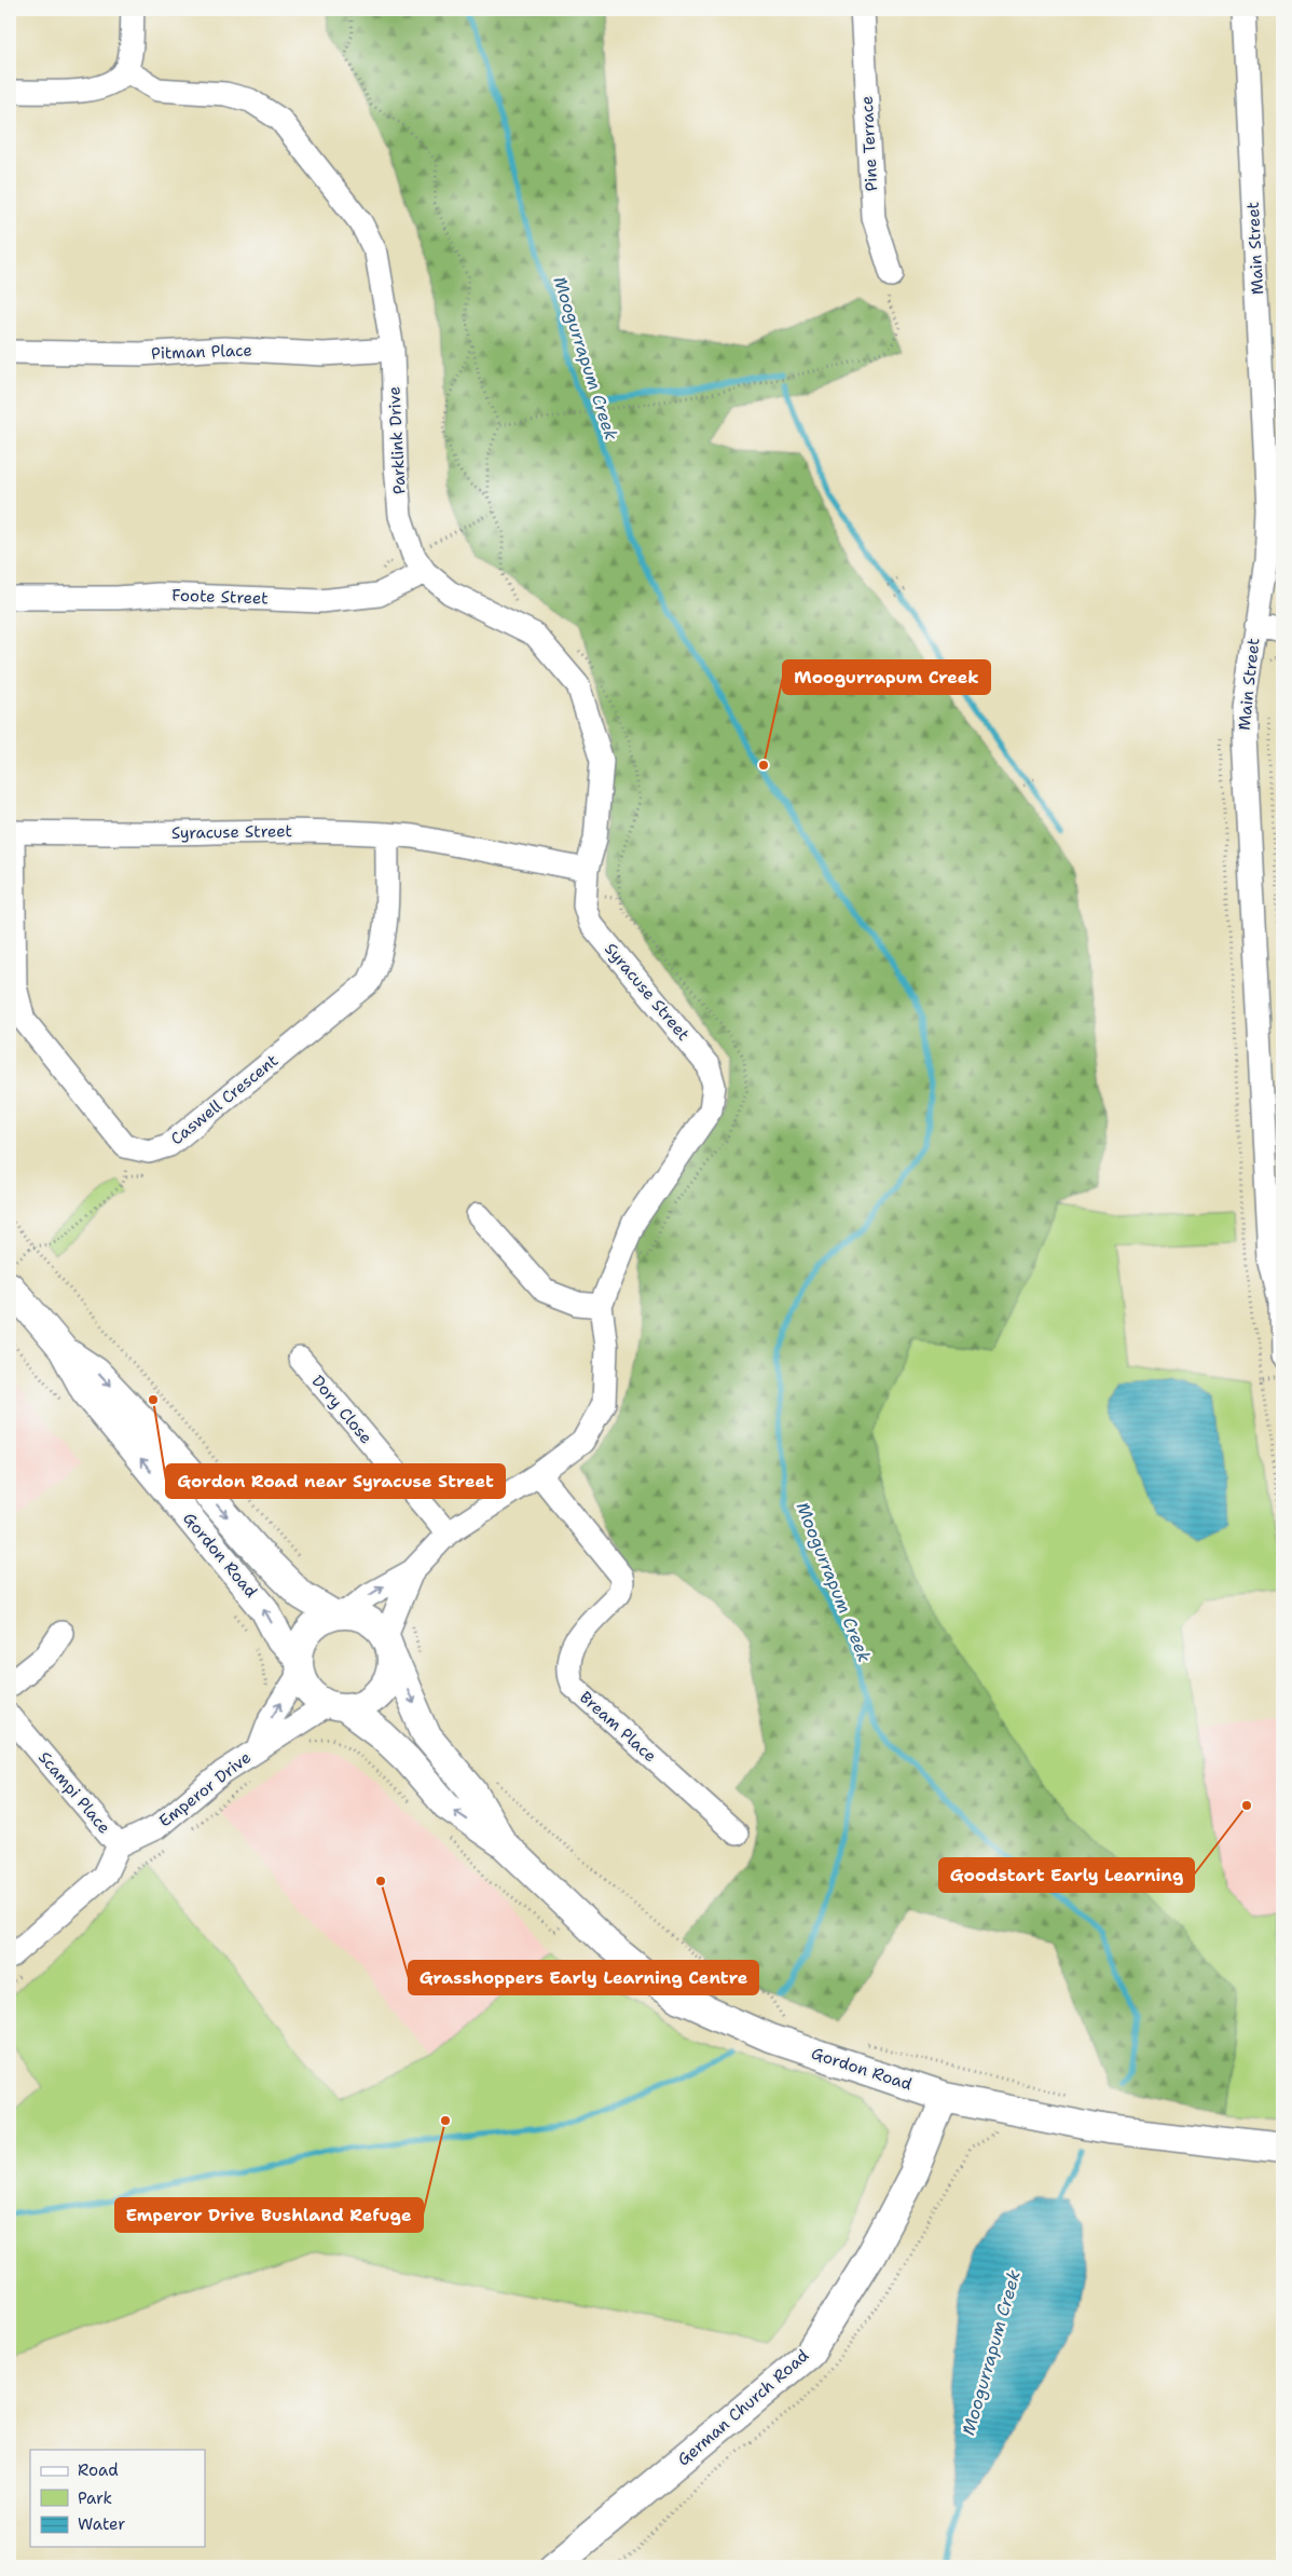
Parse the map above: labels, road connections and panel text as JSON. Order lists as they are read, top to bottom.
{
  "streets": {
    "street": [
      "Pine Terrace",
      "Main Street",
      "Pitman Place",
      "Parklink Drive",
      "Foote Street",
      "Syracuse Street",
      "Caswell Crescent",
      "Dory Close",
      "Gordon Road",
      "Bream Place",
      "Emperor Drive",
      "Scampi Place",
      "German Church Road"
    ]
  },
  "crossings": [
    ["Pitman Place", "Parklink Drive"],
    ["Parklink Drive", "Foote Street"],
    ["Parklink Drive", "Syracuse Street"],
    ["Syracuse Street", "Caswell Crescent"],
    ["Syracuse Street", "Dory Close"],
    ["Syracuse Street", "Bream Place"],
    ["Gordon Road", "Emperor Drive"],
    ["Gordon Road", "German Church Road"],
    ["Emperor Drive", "Scampi Place"]
  ],
  "water": ["Moogurrapum Creek"],
  "places": [
    "Moogurrapum Creek",
    "Gordon Road near Syracuse Street",
    "Goodstart Early Learning",
    "Grasshoppers Early Learning Centre",
    "Emperor Drive Bushland Refuge"
  ],
  "legend": ["Road", "Park", "Water"]
}
